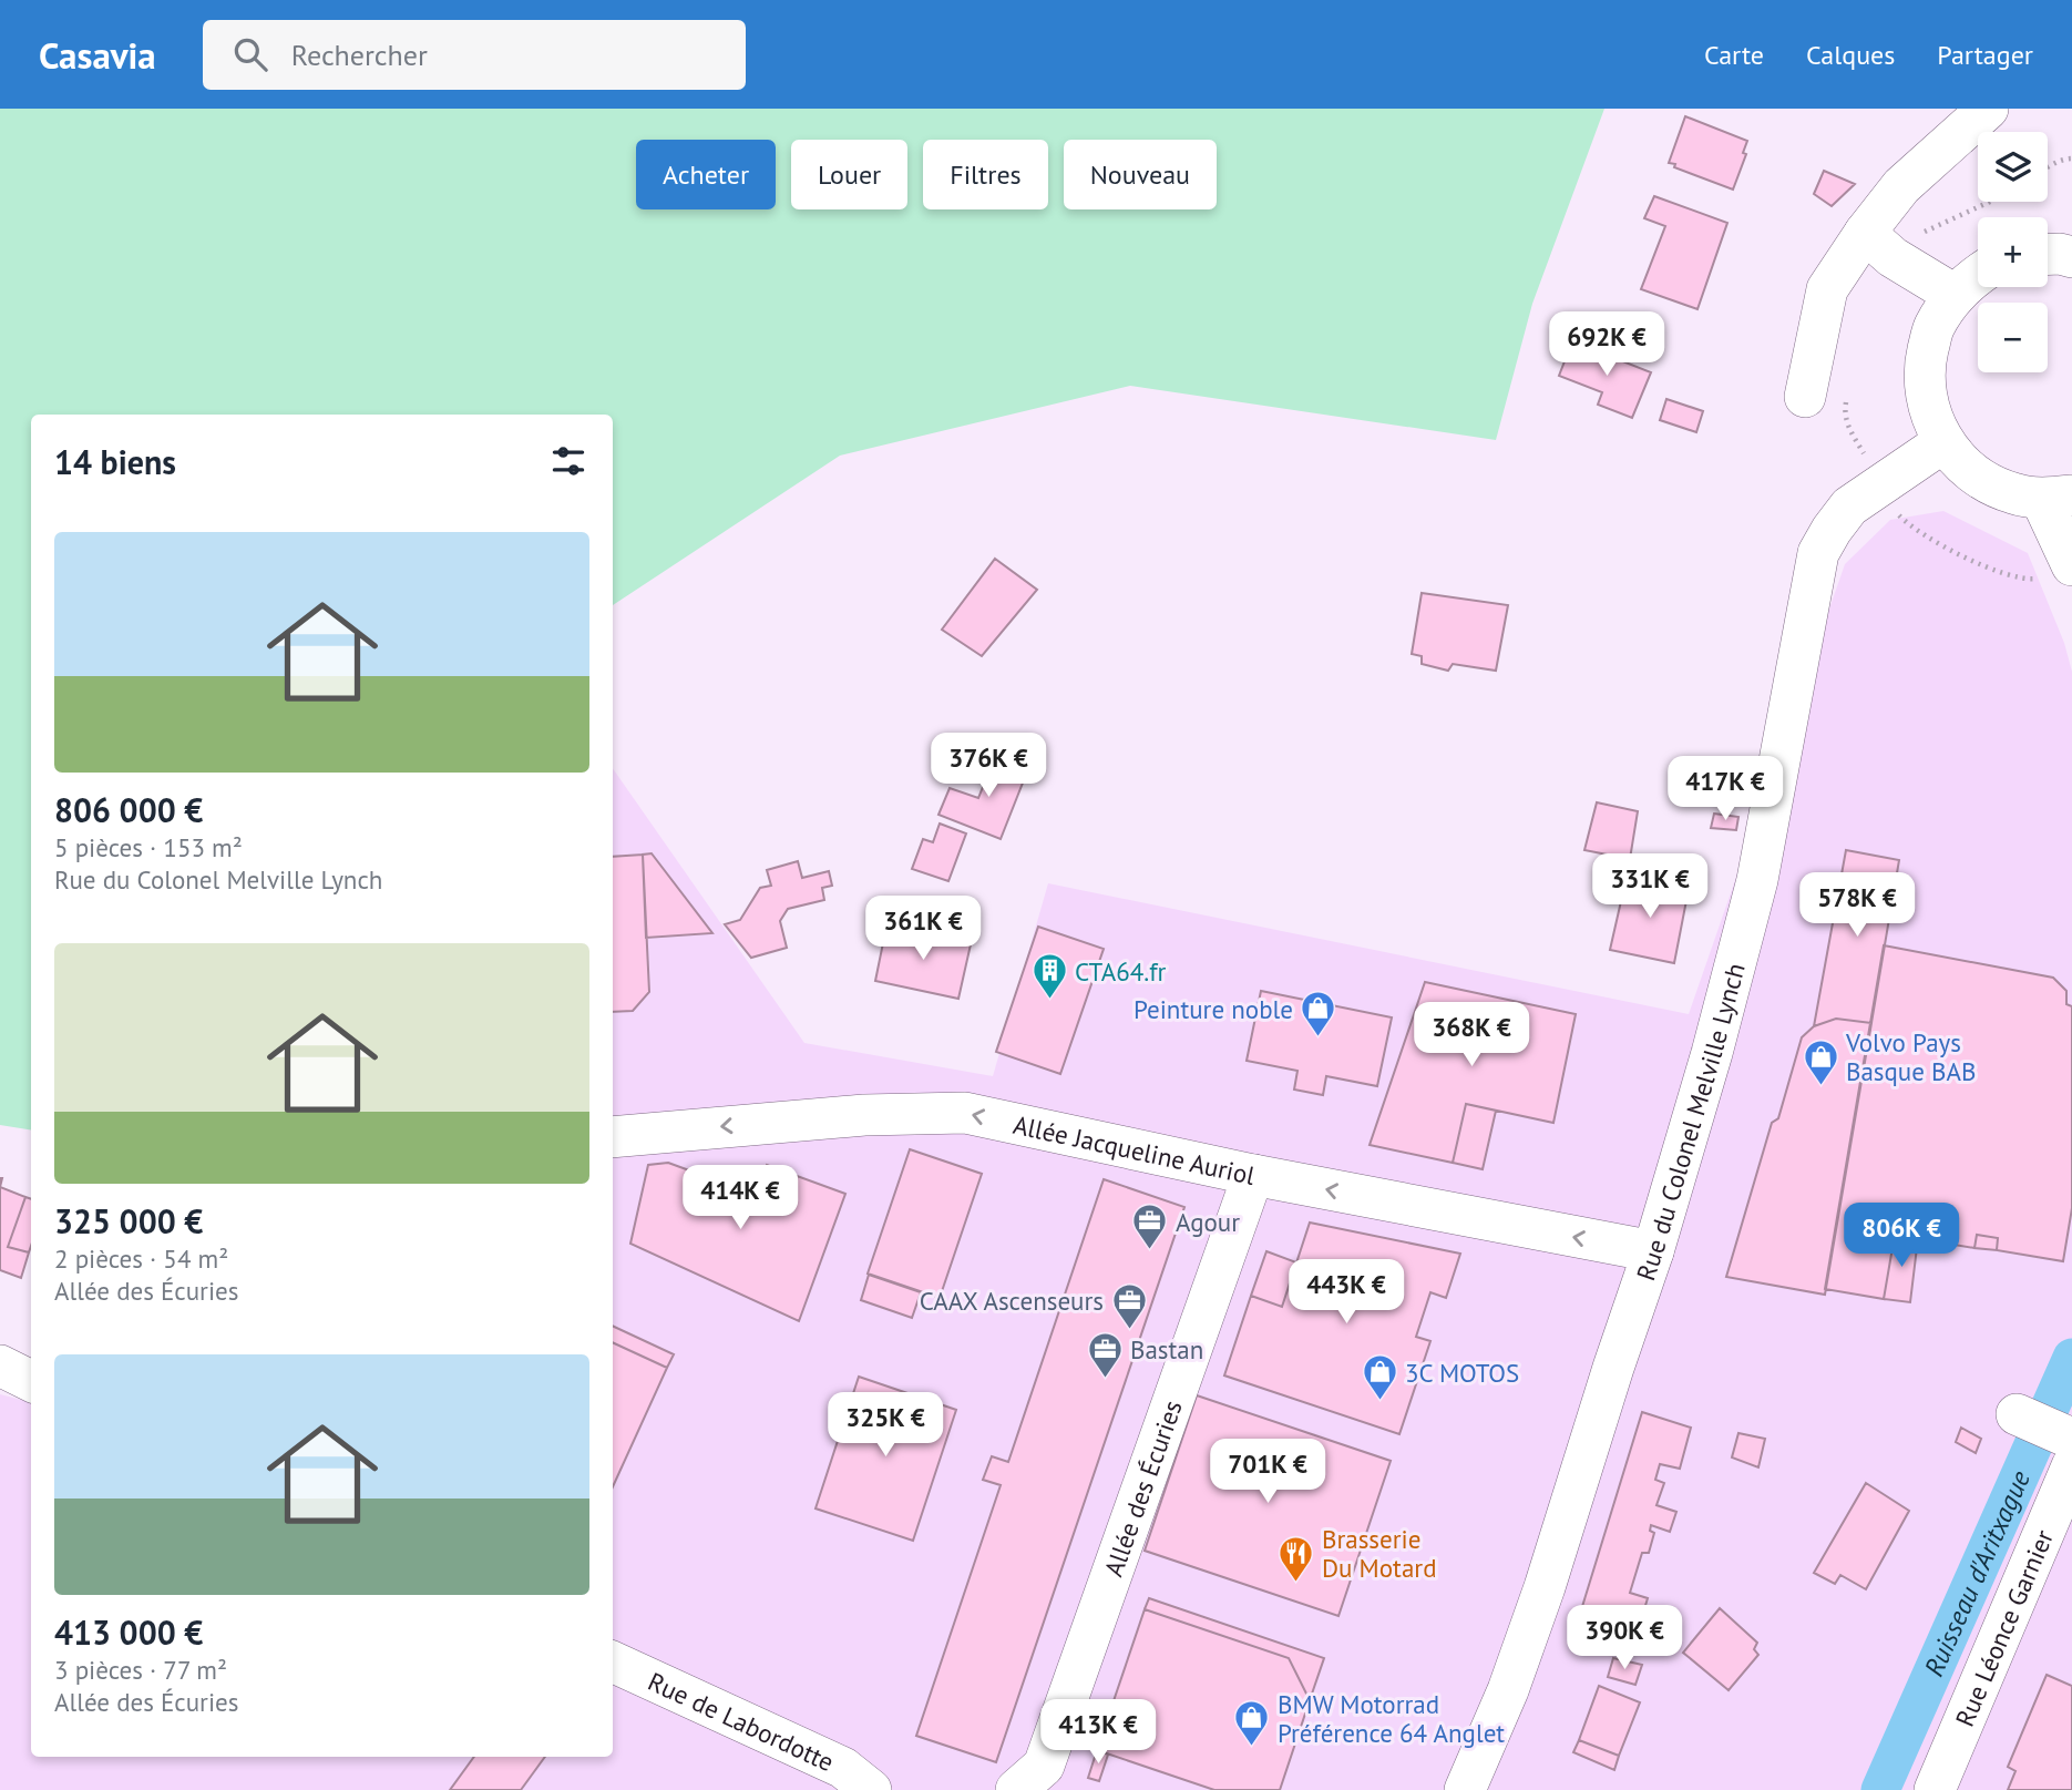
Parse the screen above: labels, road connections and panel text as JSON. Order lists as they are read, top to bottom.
{
  "streets": {
    "street": [
      "Rue du Colonel Melville Lynch",
      "Allée Jacqueline Auriol",
      "Allée des Écuries",
      "Rue Léonce Garnier",
      "Rue de Labordotte"
    ]
  },
  "crossings": [
    ["Rue du Colonel Melville Lynch", "Allée Jacqueline Auriol"],
    ["Allée Jacqueline Auriol", "Allée des Écuries"]
  ],
  "one_way": ["Allée Jacqueline Auriol"],
  "water": ["Ruisseau d'Aritxague"],
  "places": {
    "building": ["CTA64.fr"],
    "shop": [
      "Peinture noble",
      "Volvo Pays Basque BAB",
      "3C MOTOS",
      "BMW Motorrad Préférence 64 Anglet"
    ],
    "office": ["Agour", "CAAX Ascenseurs", "Bastan"],
    "restaurant": ["Brasserie Du Motard"]
  },
  "page": {
    "header": "Casavia",
    "search": "Rechercher",
    "nav": ["Carte", "Calques", "Partager"],
    "map_buttons": ["+", "−"],
    "chip": [
      "Acheter",
      "Louer",
      "Filtres",
      "Nouveau"
    ],
    "price": [
      "692K €",
      "376K €",
      "417K €",
      "331K €",
      "578K €",
      "361K €",
      "368K €",
      "414K €",
      "806K €",
      "443K €",
      "325K €",
      "701K €",
      "390K €",
      "413K €"
    ],
    "heading": "14 biens",
    "list": [
      {
        "name": "806 000 €",
        "note": "5 pièces · 153 m² · Rue du Colonel Melville Lynch"
      },
      {
        "name": "325 000 €",
        "note": "2 pièces · 54 m² · Allée des Écuries"
      },
      {
        "name": "413 000 €",
        "note": "3 pièces · 77 m² · Allée des Écuries"
      }
    ]
  }
}
